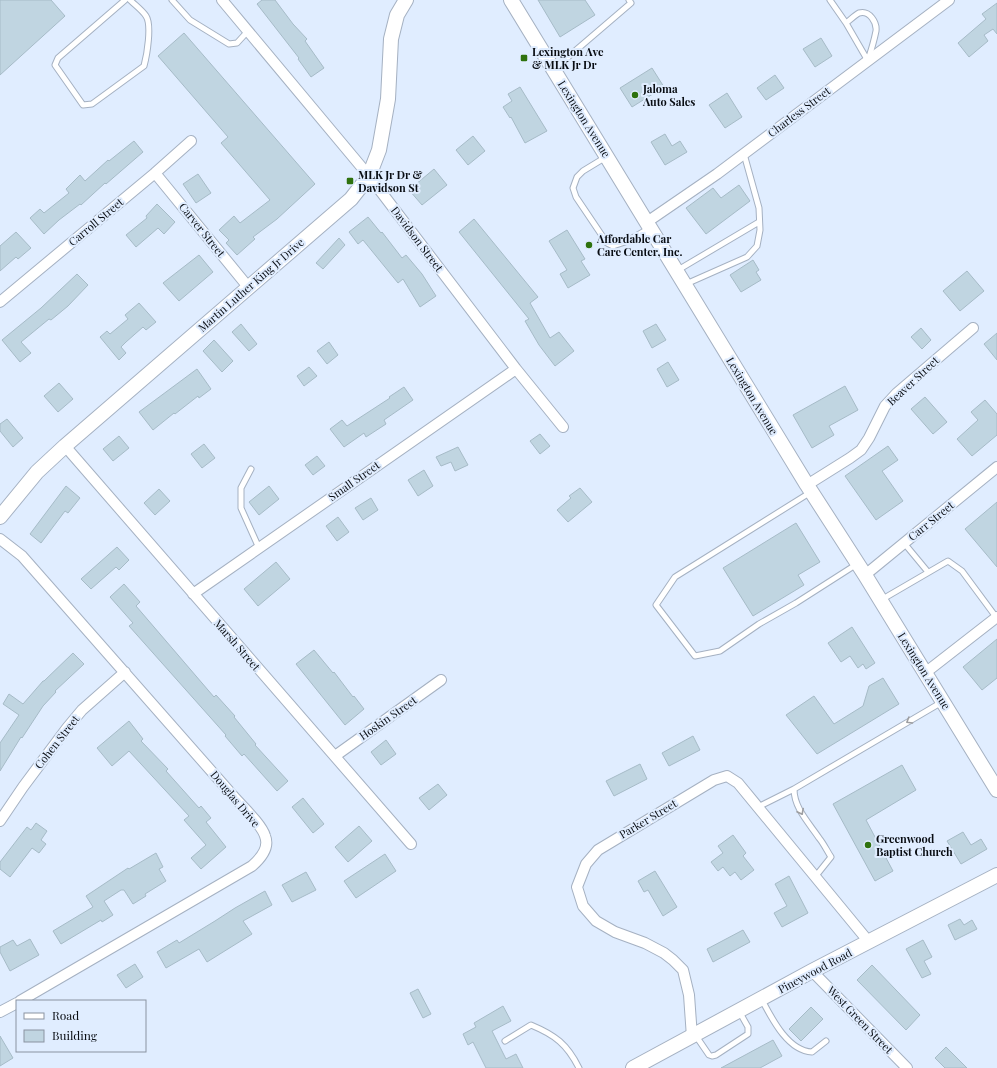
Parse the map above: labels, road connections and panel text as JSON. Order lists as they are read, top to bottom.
{
  "streets": {
    "street": [
      "Charless Street",
      "Lexington Avenue",
      "Carroll Street",
      "Carver Street",
      "Davidson Street",
      "Martin Luther King Jr Drive",
      "Beaver Street",
      "Small Street",
      "Carr Street",
      "Marsh Street",
      "Hoskin Street",
      "Cohen Street",
      "Douglas Drive",
      "Parker Street",
      "Pineywood Road",
      "West Green Street"
    ]
  },
  "crossings": [
    ["Charless Street", "Lexington Avenue"],
    ["Lexington Avenue", "Beaver Street"],
    ["Lexington Avenue", "Carr Street"],
    ["Carroll Street", "Carver Street"],
    ["Carver Street", "Martin Luther King Jr Drive"],
    ["Davidson Street", "Martin Luther King Jr Drive"],
    ["Davidson Street", "Small Street"],
    ["Martin Luther King Jr Drive", "Marsh Street"],
    ["Small Street", "Marsh Street"],
    ["Marsh Street", "Hoskin Street"],
    ["Cohen Street", "Douglas Drive"],
    ["Parker Street", "Pineywood Road"],
    ["Pineywood Road", "West Green Street"]
  ],
  "places": {
    "transit": ["Lexington Ave & MLK Jr Dr", "MLK Jr Dr & Davidson St"],
    "other": ["Jaloma Auto Sales", "Affordable Car Care Center, Inc.", "Greenwood Baptist Church"]
  },
  "legend": ["Road", "Building"]
}
